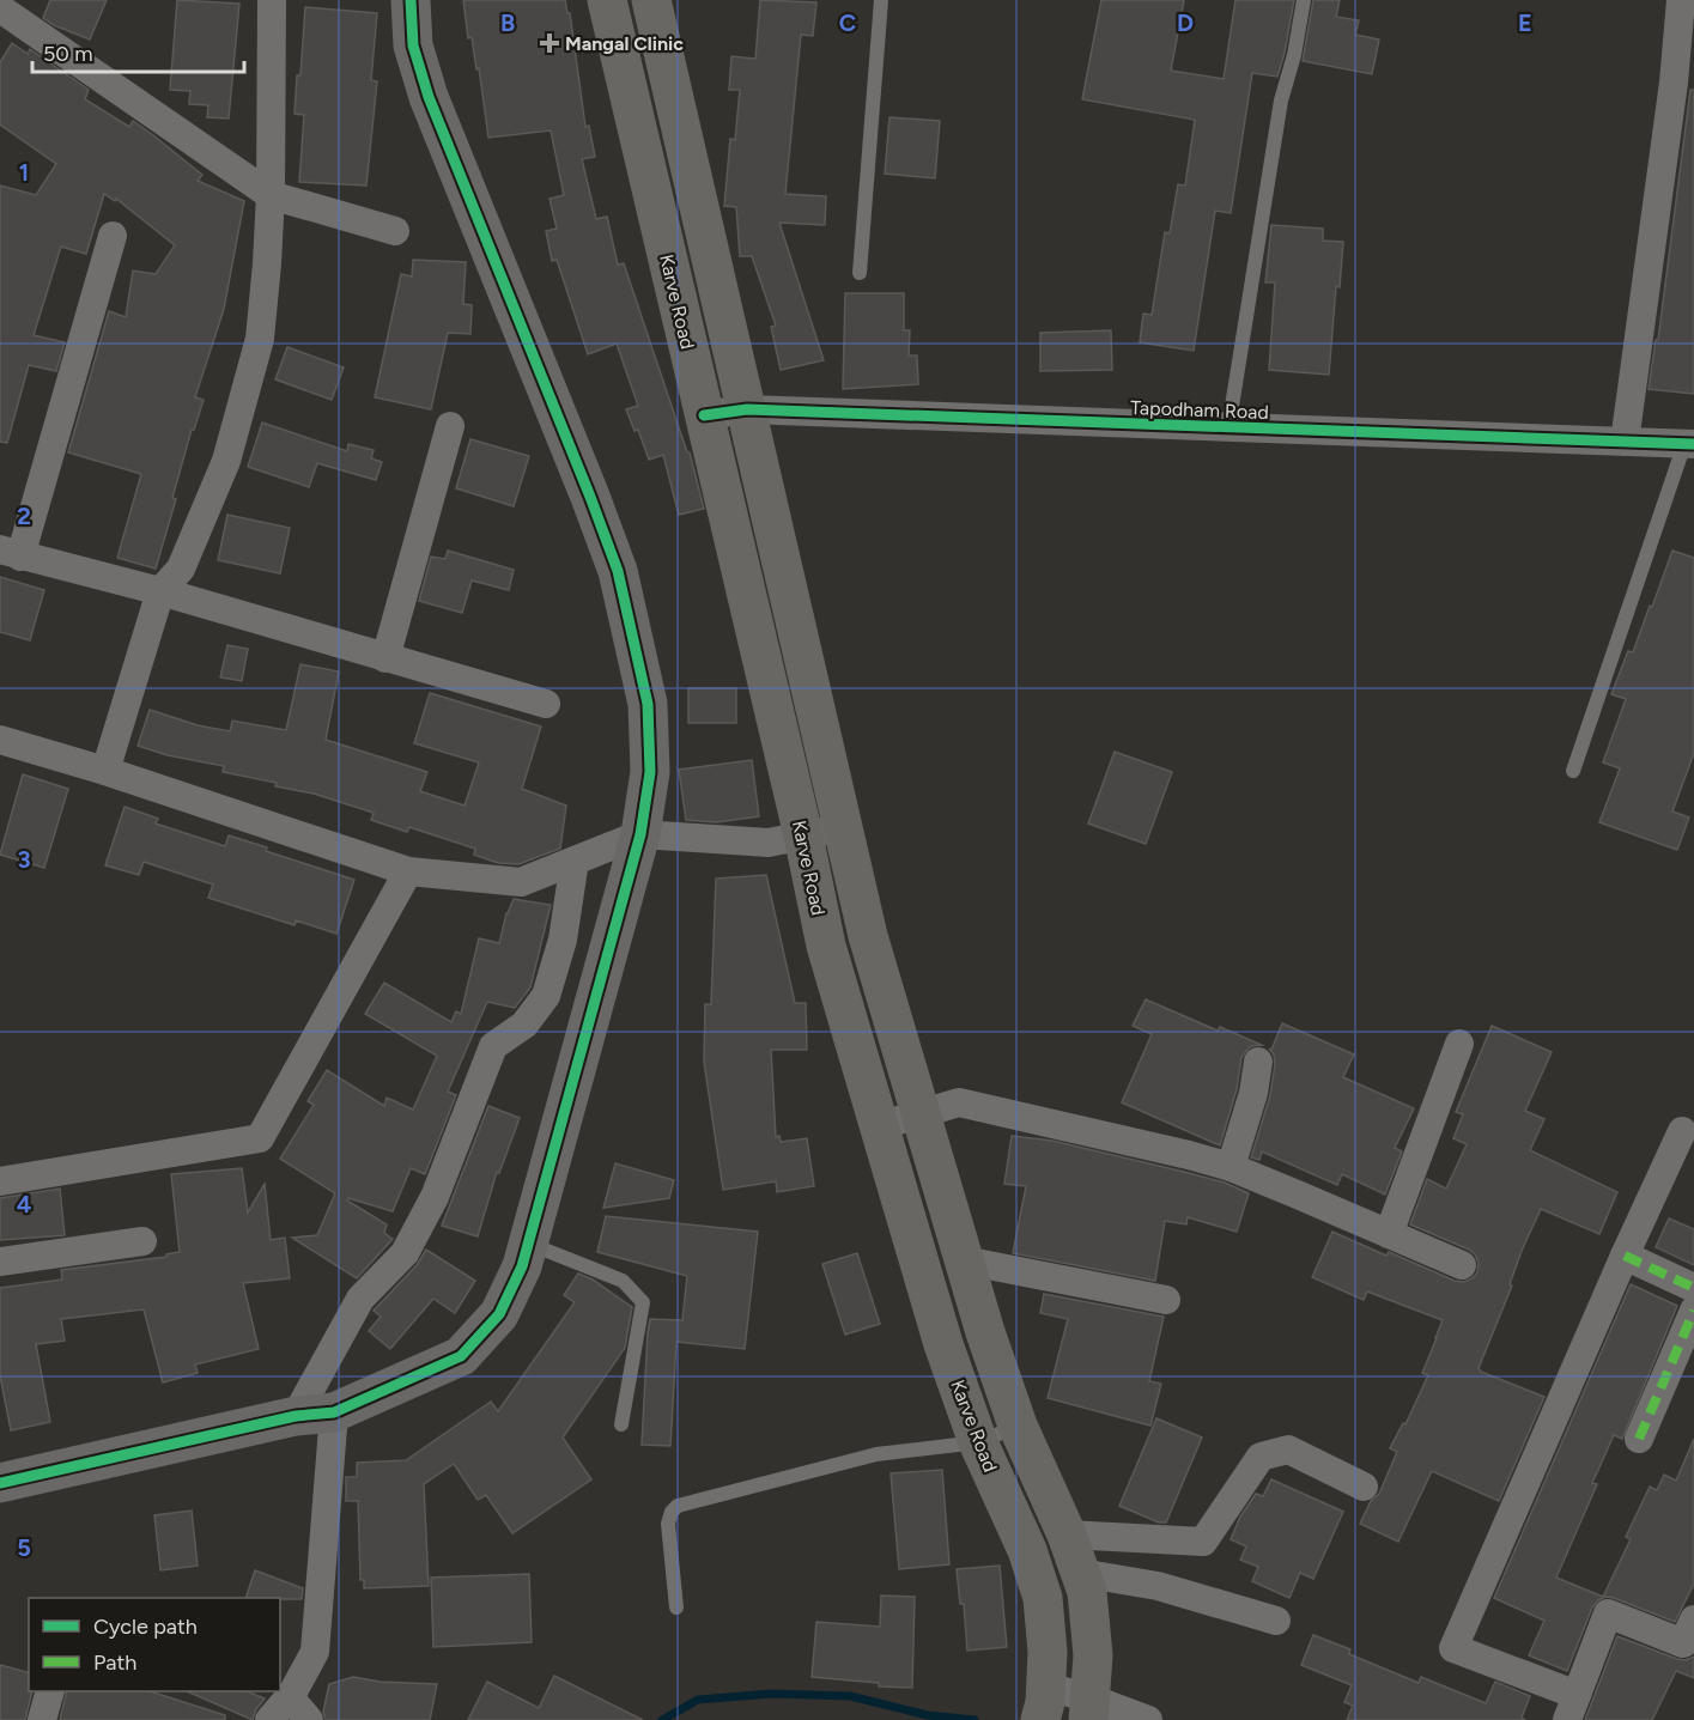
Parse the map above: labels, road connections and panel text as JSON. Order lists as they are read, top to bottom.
{
  "streets": {
    "main road": ["Karve Road"],
    "street": ["Tapodham Road"]
  },
  "crossings": [
    ["Karve Road", "Tapodham Road"]
  ],
  "places": {
    "health": ["Mangal Clinic"]
  },
  "legend": ["Cycle path", "Path"],
  "scale_bar": "50 m",
  "grid": {
    "columns": [
      "B",
      "C",
      "D",
      "E"
    ],
    "rows": [
      "1",
      "2",
      "3",
      "4",
      "5"
    ]
  }
}
